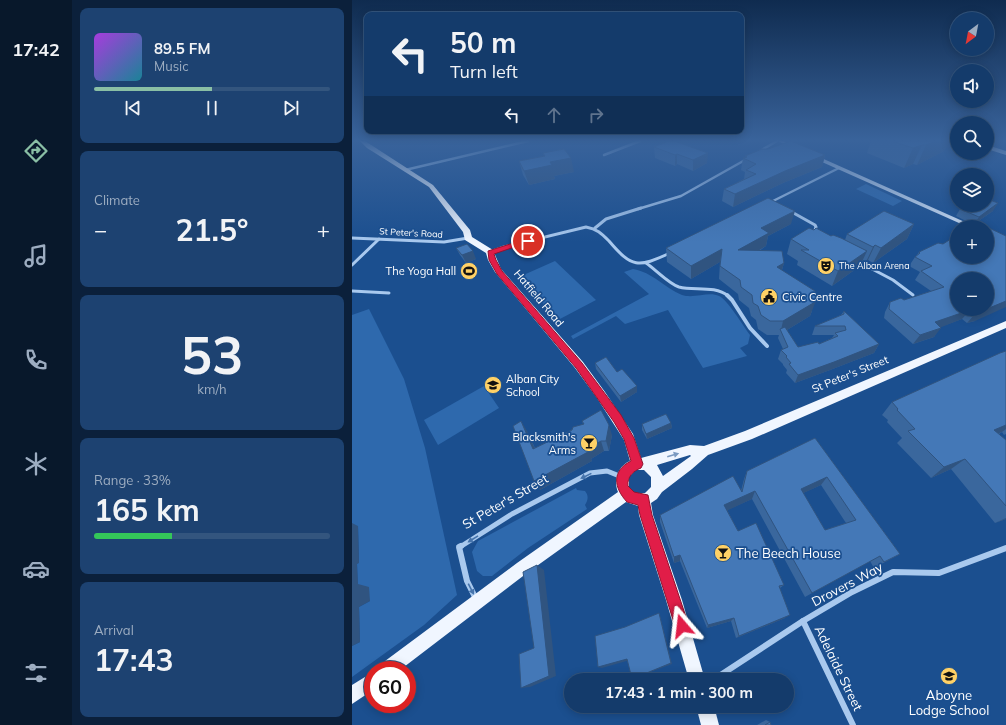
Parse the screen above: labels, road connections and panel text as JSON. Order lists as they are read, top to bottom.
{
  "streets": {
    "main road": ["Hatfield Road", "St Peter's Street"],
    "street": ["St Peter's Road", "Drovers Way", "Adelaide Street"]
  },
  "crossings": [
    ["Hatfield Road", "St Peter's Street"],
    ["Drovers Way", "Adelaide Street"]
  ],
  "places": {
    "theatre": ["The Alban Arena"],
    "sports": ["The Yoga Hall"],
    "public building": ["Civic Centre"],
    "school or university": ["Alban City School", "Aboyne Lodge School"],
    "bar": ["Blacksmith's Arms", "The Beech House"]
  },
  "north": "bottom left",
  "page": {
    "tabs": "17:42",
    "map_buttons": ["+", "−"],
    "turn": ["50 m", "Turn left"],
    "song": ["89.5 FM", "Music"],
    "tile": [
      "Climate",
      ["53", "km/h"],
      ["Range · 33%", "165 km"],
      ["Arrival", "17:43"]
    ],
    "heat": ["−", "21.5°", "+"],
    "limit": "60",
    "trip": "17:43 · 1 min · 300 m"
  }
}
